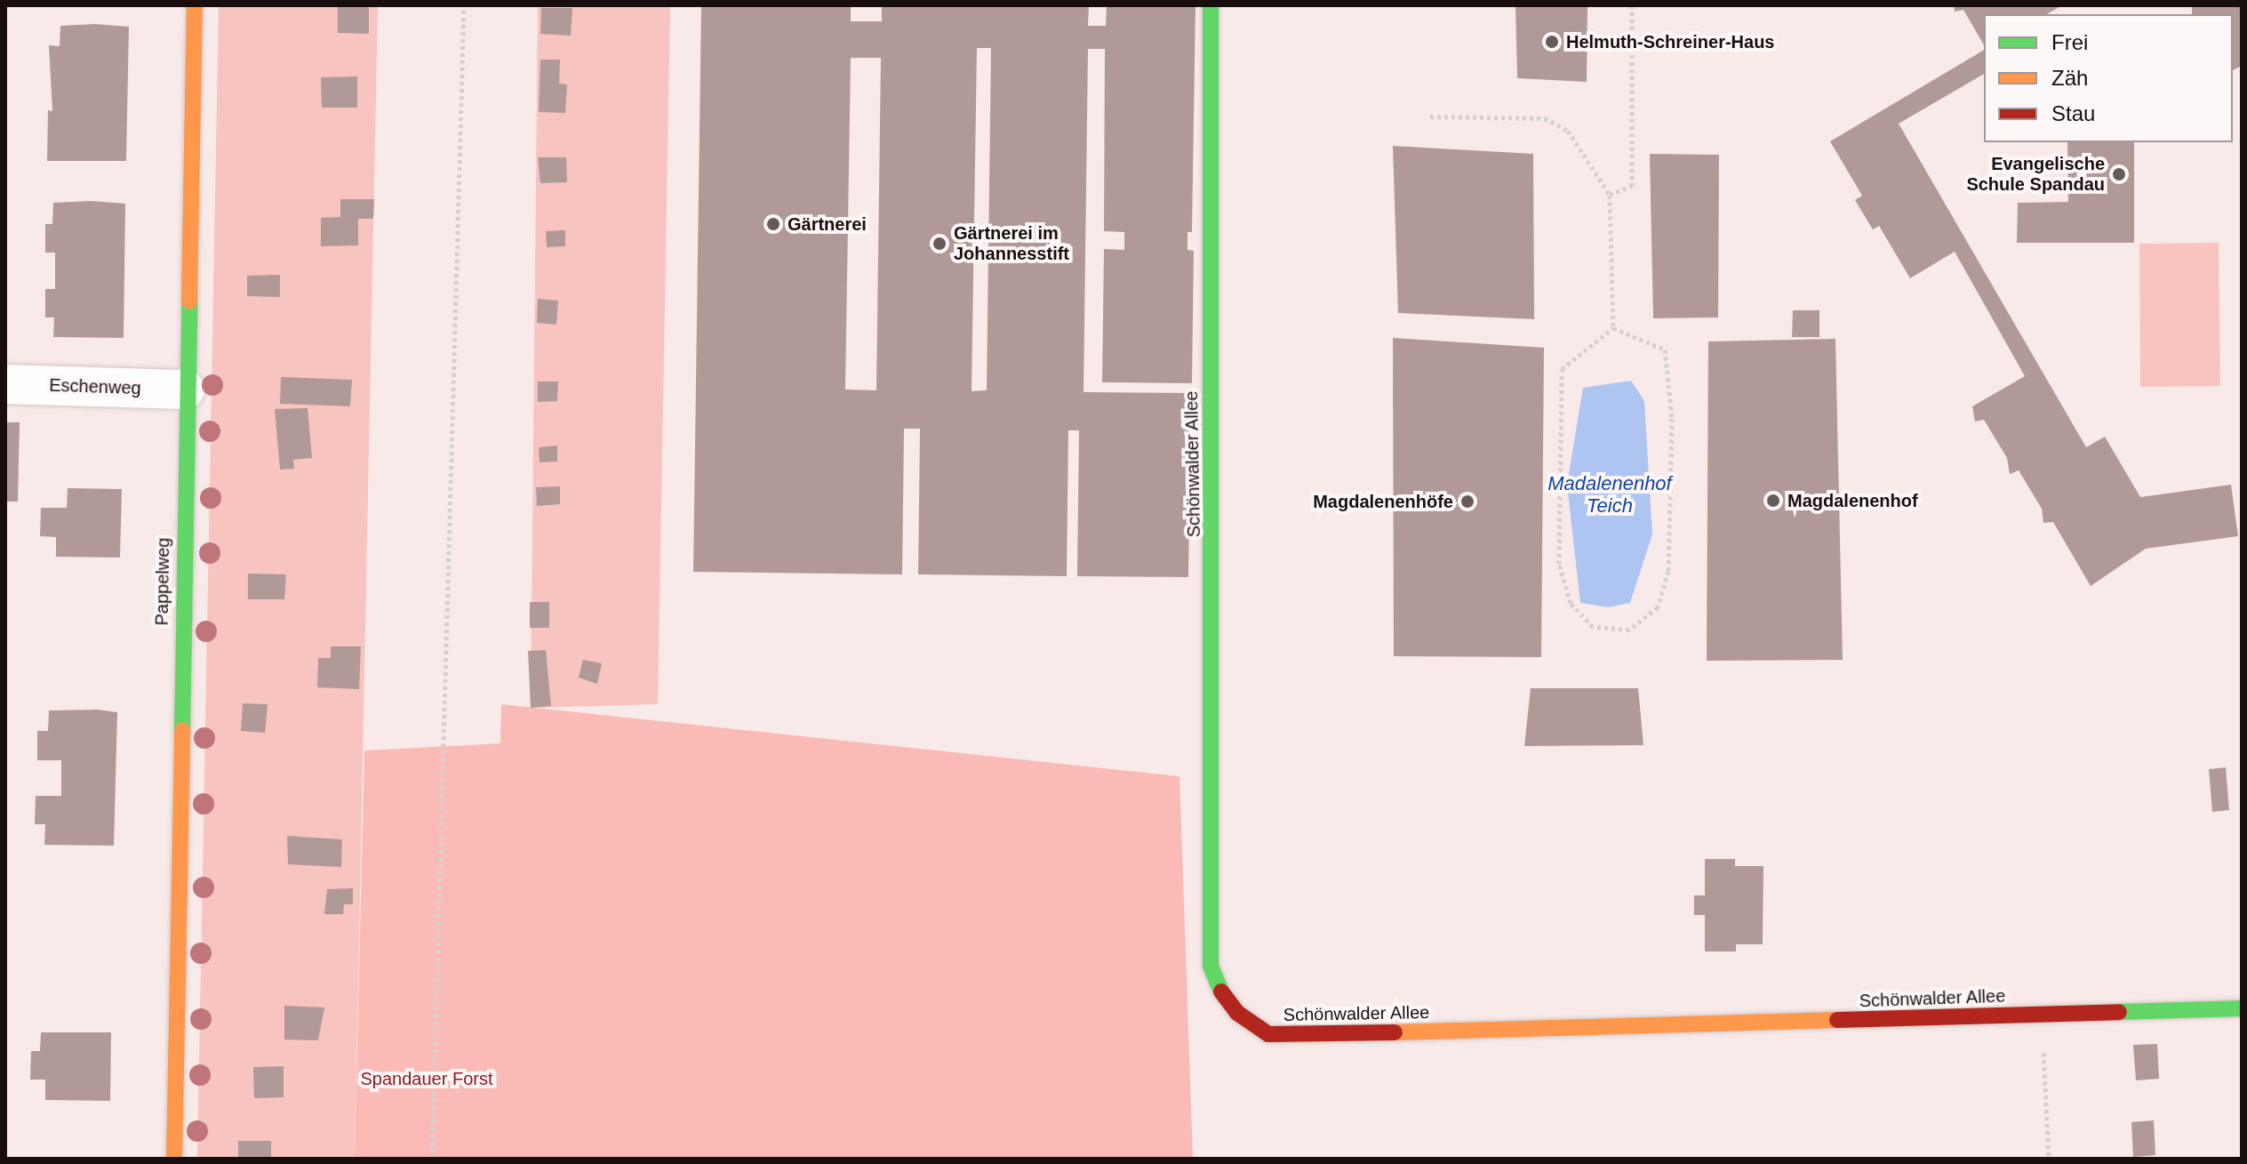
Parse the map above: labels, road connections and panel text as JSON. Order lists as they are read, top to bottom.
{
  "streets": {
    "street": ["Eschenweg", "Schönwalder Allee", "Pappelweg"]
  },
  "crossings": [
    ["Eschenweg", "Pappelweg"]
  ],
  "water": ["Madalenenhof Teich"],
  "parks": ["Spandauer Forst"],
  "places": [
    "Helmuth-Schreiner-Haus",
    "Evangelische Schule Spandau",
    "Gärtnerei",
    "Gärtnerei im Johannesstift",
    "Magdalenenhof",
    "Magdalenenhöfe"
  ],
  "legend": ["Frei", "Zäh", "Stau"]
}
